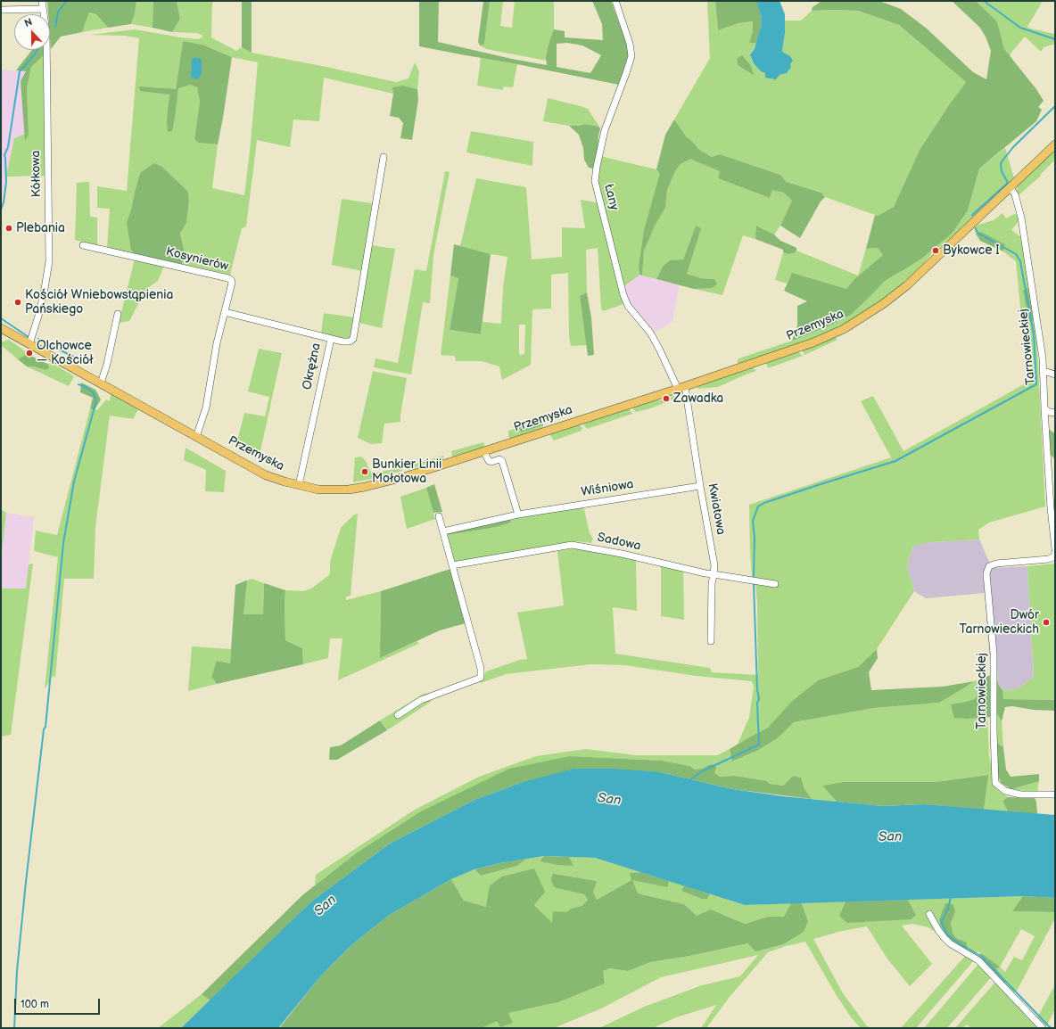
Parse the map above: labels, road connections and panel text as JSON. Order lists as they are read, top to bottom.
{
  "streets": {
    "main road": ["Przemyska"],
    "street": [
      "Kółkowa",
      "Łany",
      "Kosynierów",
      "Tarnowieckiej",
      "Okrężna",
      "Wiśniowa",
      "Kwiatowa",
      "Sadowa"
    ]
  },
  "crossings": [
    ["Kółkowa", "Przemyska"],
    ["Łany", "Przemyska"],
    ["Łany", "Kwiatowa"],
    ["Kosynierów", "Przemyska"],
    ["Kosynierów", "Okrężna"],
    ["Przemyska", "Tarnowieckiej"],
    ["Przemyska", "Okrężna"],
    ["Przemyska", "Kwiatowa"],
    ["Wiśniowa", "Kwiatowa"],
    ["Kwiatowa", "Sadowa"]
  ],
  "water": ["San"],
  "places": [
    "Plebania",
    "Bykowce I",
    "Kościół Wniebowstąpienia Pańskiego",
    "Olchowce — Kościół",
    "Zawadka",
    "Bunkier Linii Mołotowa",
    "Dwór Tarnowieckich"
  ],
  "scale_bar": "100 m",
  "north": "top"
}
